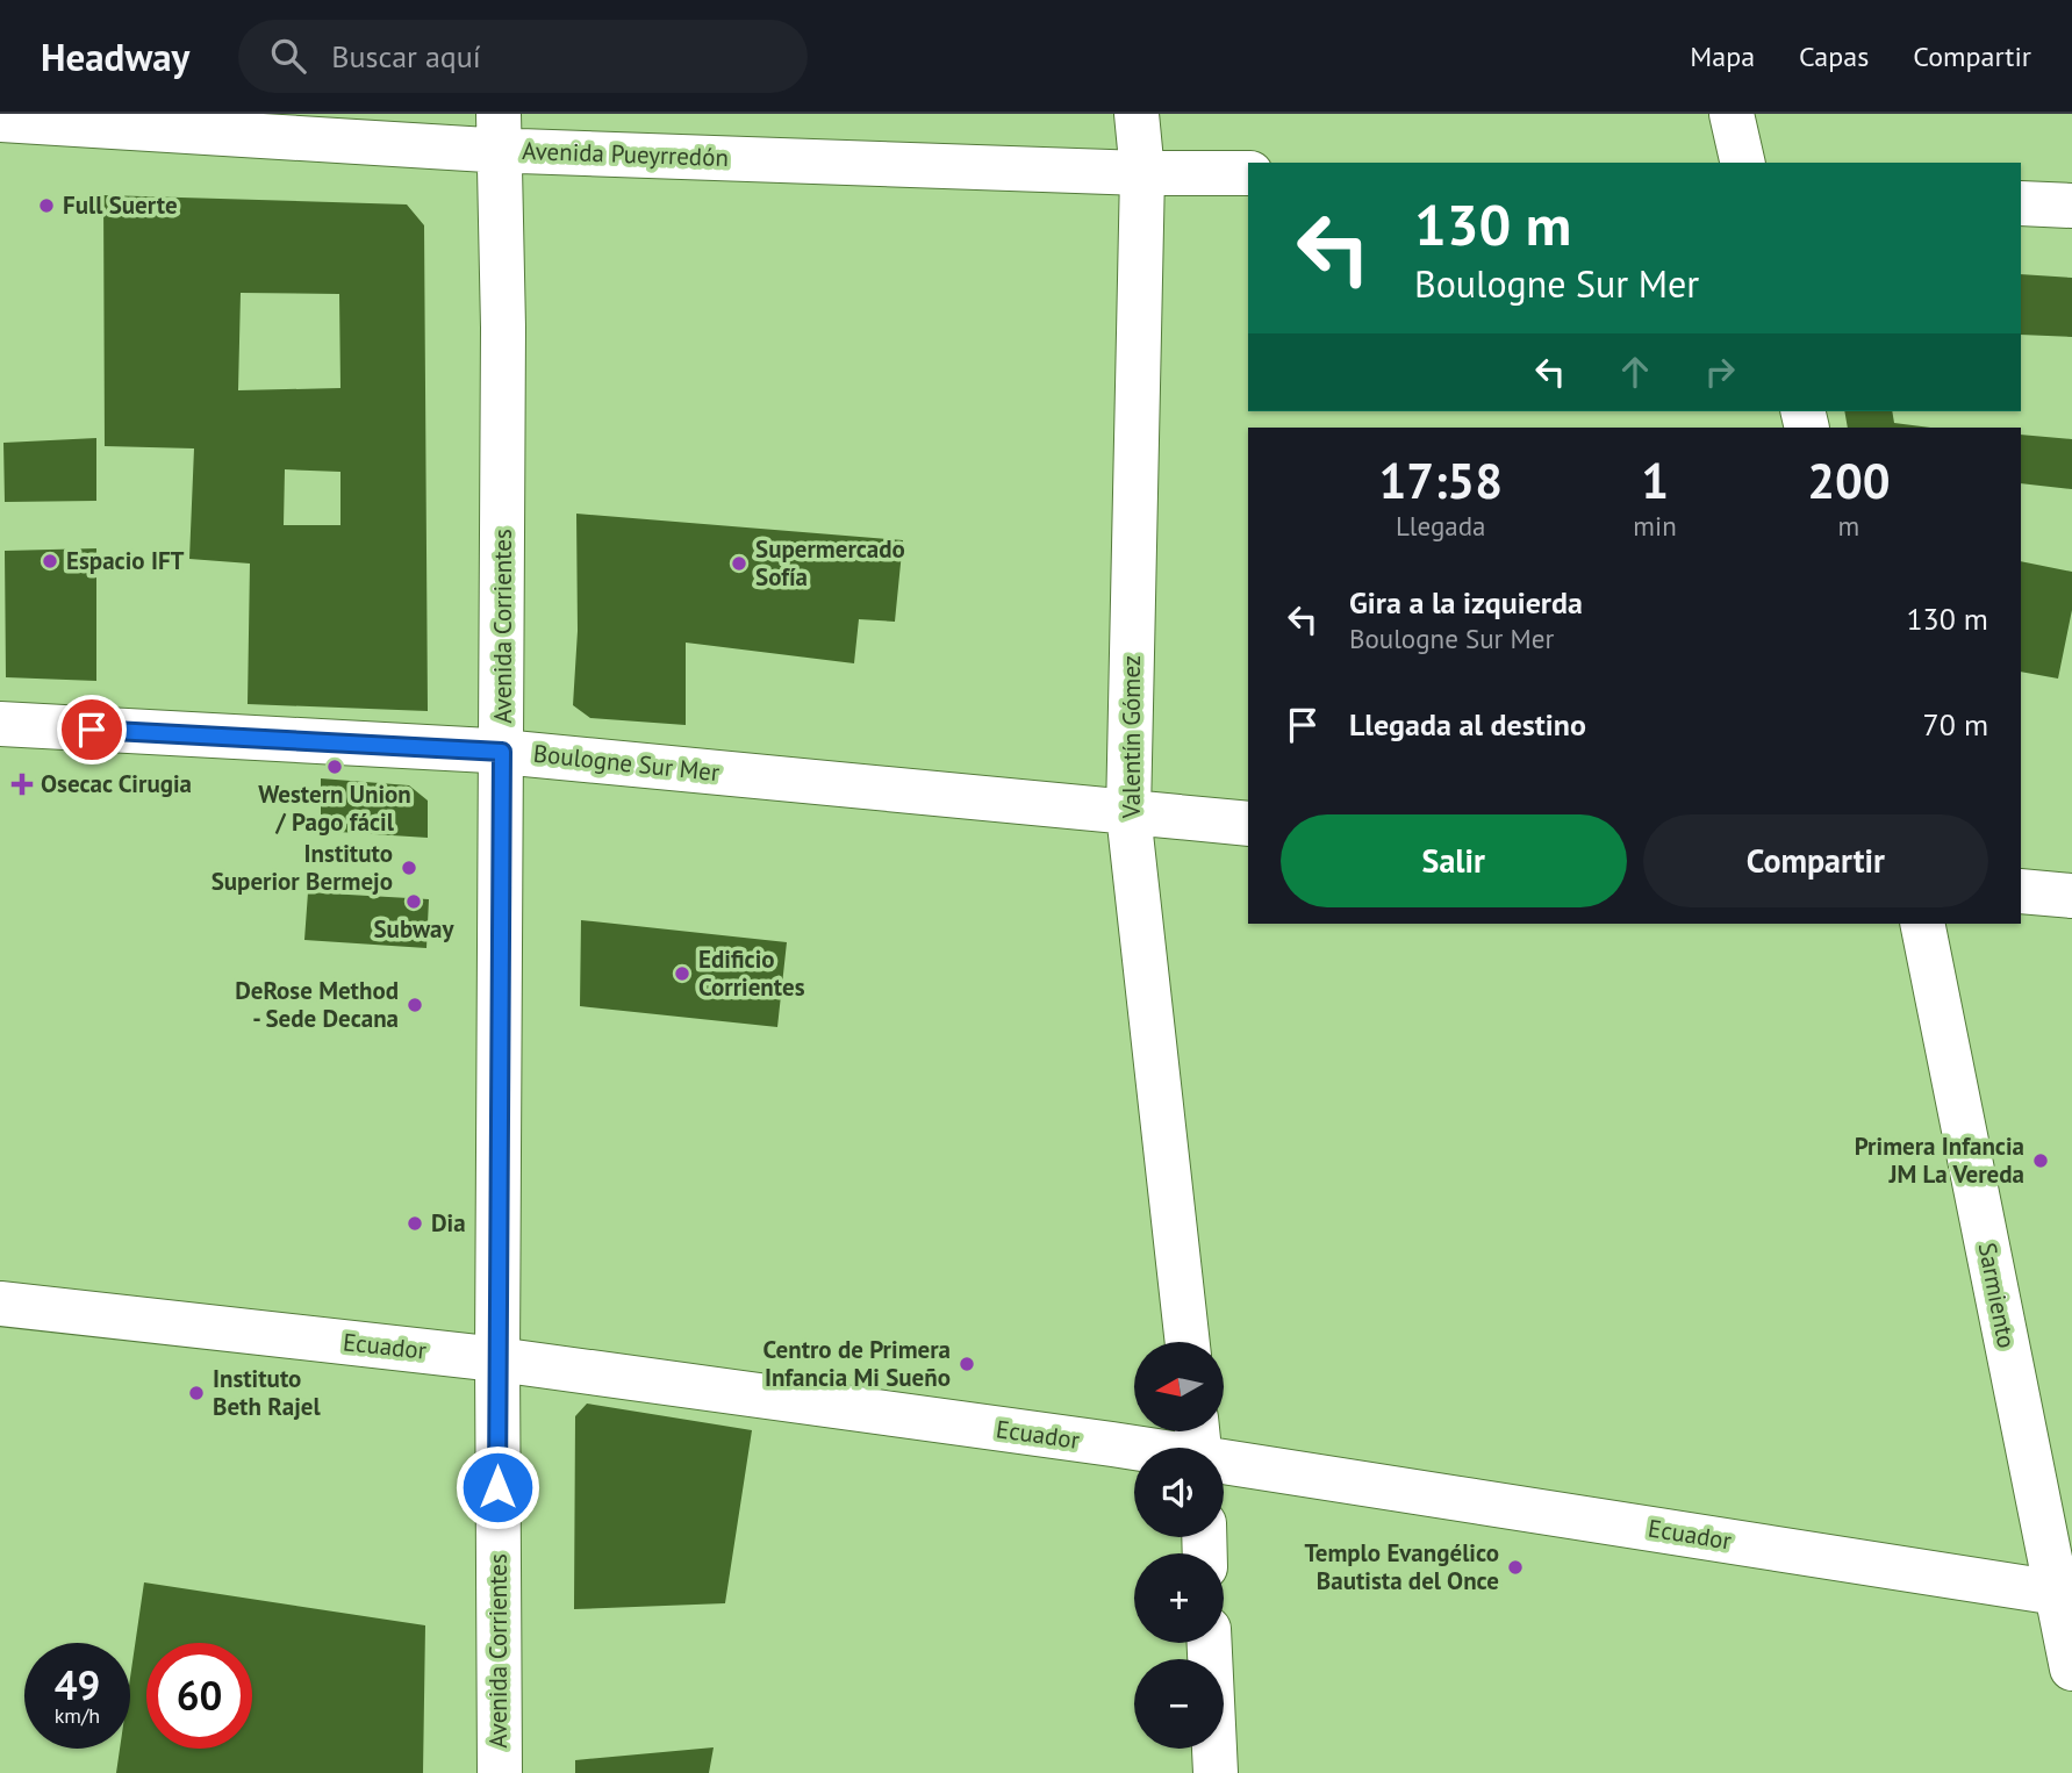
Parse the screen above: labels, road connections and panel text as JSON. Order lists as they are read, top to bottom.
{
  "streets": {
    "street": [
      "Avenida Pueyrredón",
      "Avenida Corrientes",
      "Valentín Gómez",
      "Boulogne Sur Mer",
      "Sarmiento",
      "Ecuador"
    ]
  },
  "crossings": [
    ["Avenida Pueyrredón", "Avenida Corrientes"],
    ["Avenida Pueyrredón", "Valentín Gómez"],
    ["Avenida Corrientes", "Boulogne Sur Mer"],
    ["Avenida Corrientes", "Ecuador"],
    ["Valentín Gómez", "Boulogne Sur Mer"],
    ["Sarmiento", "Ecuador"]
  ],
  "places": {
    "other": [
      "Full Suerte",
      "Espacio IFT",
      "Supermercado Sofía",
      "Western Union / Pago fácil",
      "Instituto Superior Bermejo",
      "Subway",
      "Edificio Corrientes",
      "DeRose Method - Sede Decana",
      "Primera Infancia JM La Vereda",
      "Dia",
      "Centro de Primera Infancia Mi Sueño",
      "Instituto Beth Rajel",
      "Templo Evangélico Bautista del Once"
    ],
    "health": ["Osecac Cirugia"]
  },
  "north": "left",
  "page": {
    "header": "Headway",
    "search": "Buscar aquí",
    "nav": ["Mapa", "Capas", "Compartir"],
    "turn": ["130 m", "Boulogne Sur Mer"],
    "eta": [
      "17:58",
      "Llegada",
      "1",
      "min",
      "200",
      "m"
    ],
    "list": [
      {
        "name": "Gira a la izquierda",
        "note": "Boulogne Sur Mer",
        "value": "130 m"
      },
      {
        "name": "Llegada al destino",
        "value": "70 m"
      }
    ],
    "buttons": ["Salir", "Compartir"],
    "map_buttons": ["+", "−"],
    "speed": "49 km/h",
    "limit": "60"
  }
}
